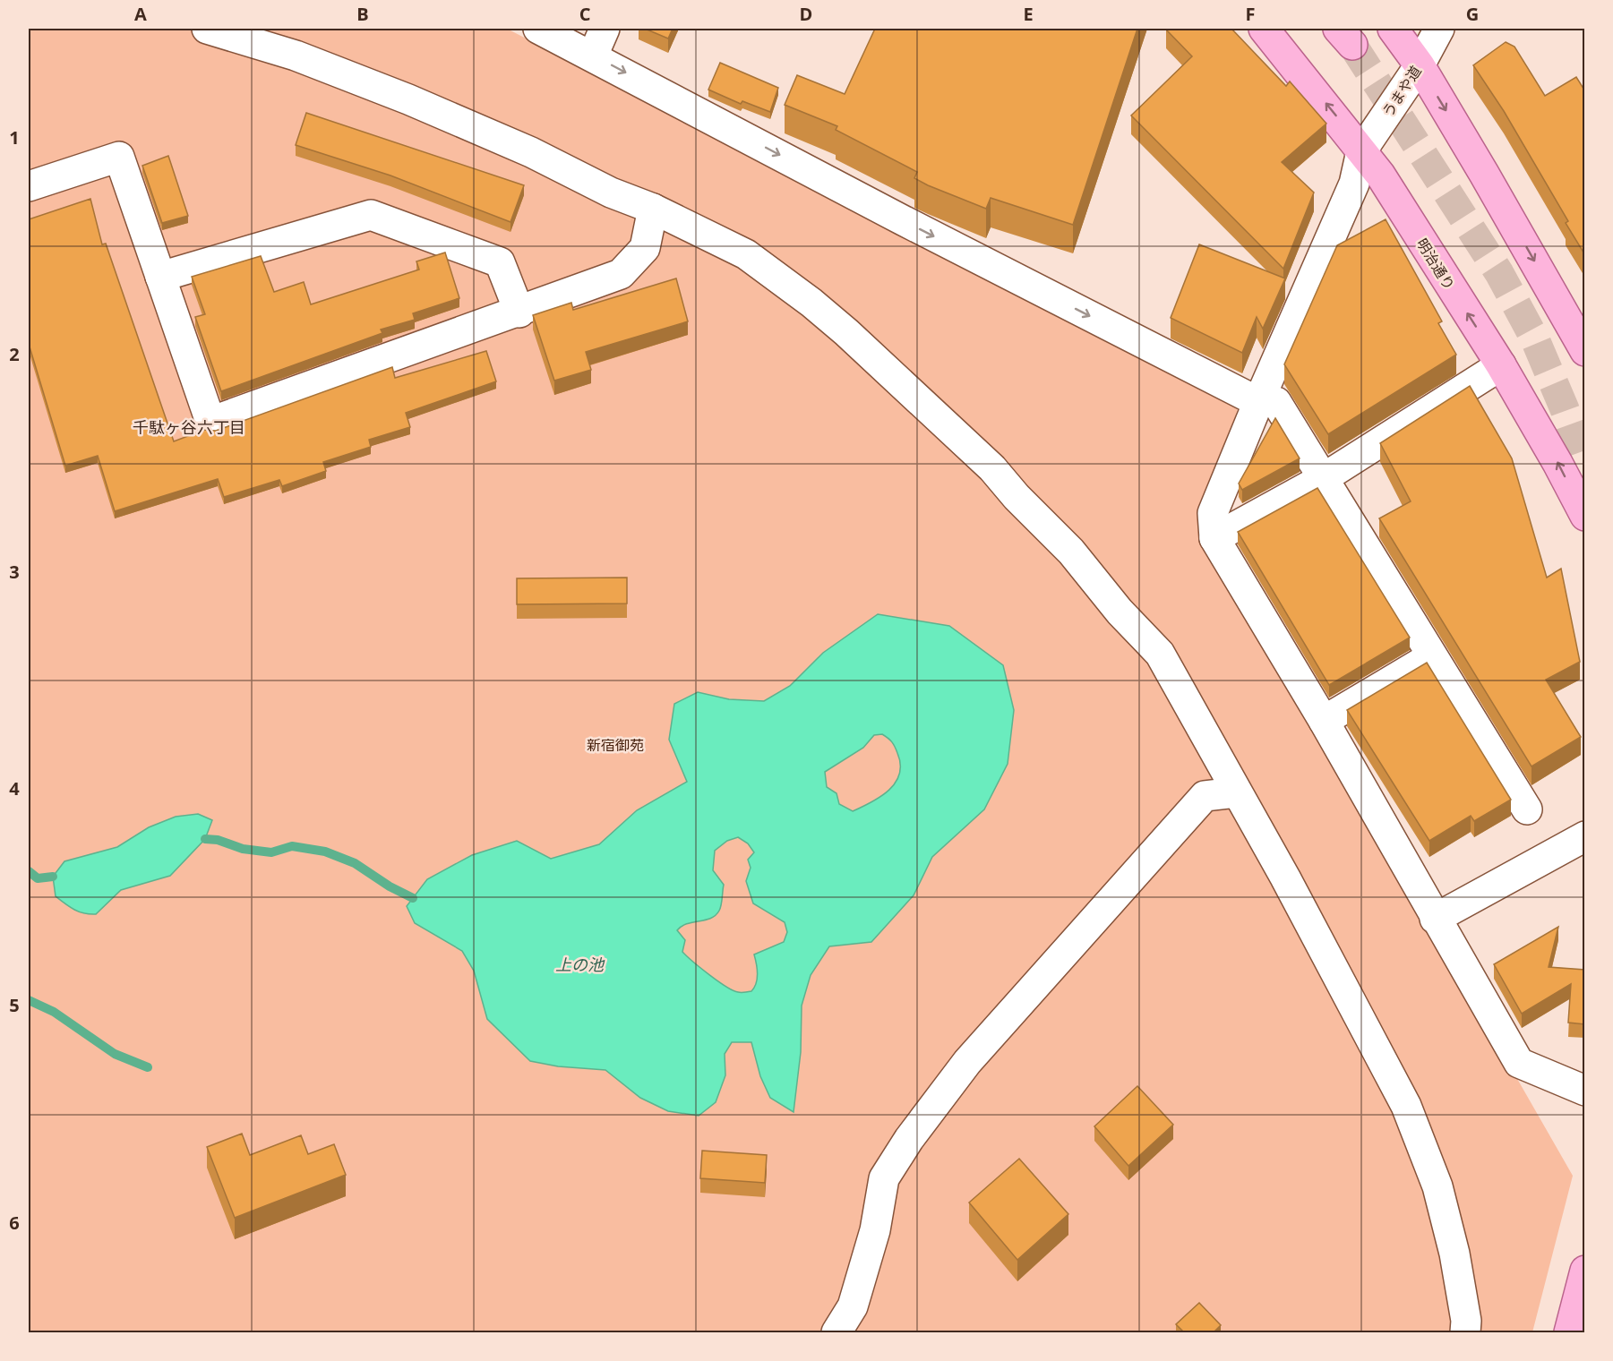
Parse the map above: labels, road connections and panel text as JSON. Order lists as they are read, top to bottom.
{
  "streets": {
    "main road": ["明治通り"],
    "street": ["うまや道"]
  },
  "crossings": [
    ["うまや道", "明治通り"]
  ],
  "districts": ["千駄ヶ谷六丁目"],
  "water": ["上の池"],
  "parks": ["新宿御苑"],
  "grid": {
    "columns": [
      "A",
      "B",
      "C",
      "D",
      "E",
      "F",
      "G"
    ],
    "rows": [
      "1",
      "2",
      "3",
      "4",
      "5",
      "6"
    ]
  }
}
